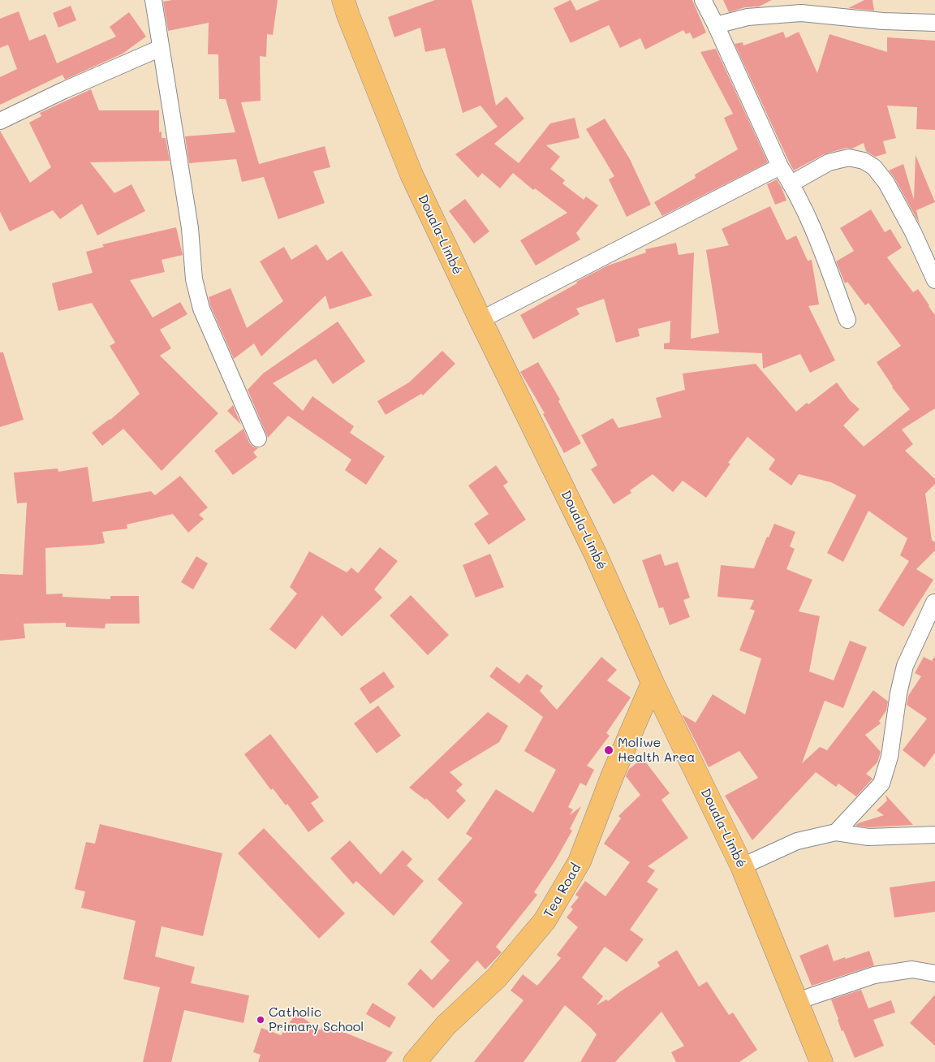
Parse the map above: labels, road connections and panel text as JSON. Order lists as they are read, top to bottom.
{
  "streets": {
    "main road": ["Douala-Limbé", "Tea Road"]
  },
  "crossings": [
    ["Douala-Limbé", "Tea Road"]
  ],
  "places": ["Moliwe Health Area", "Catholic Primary School"]
}
